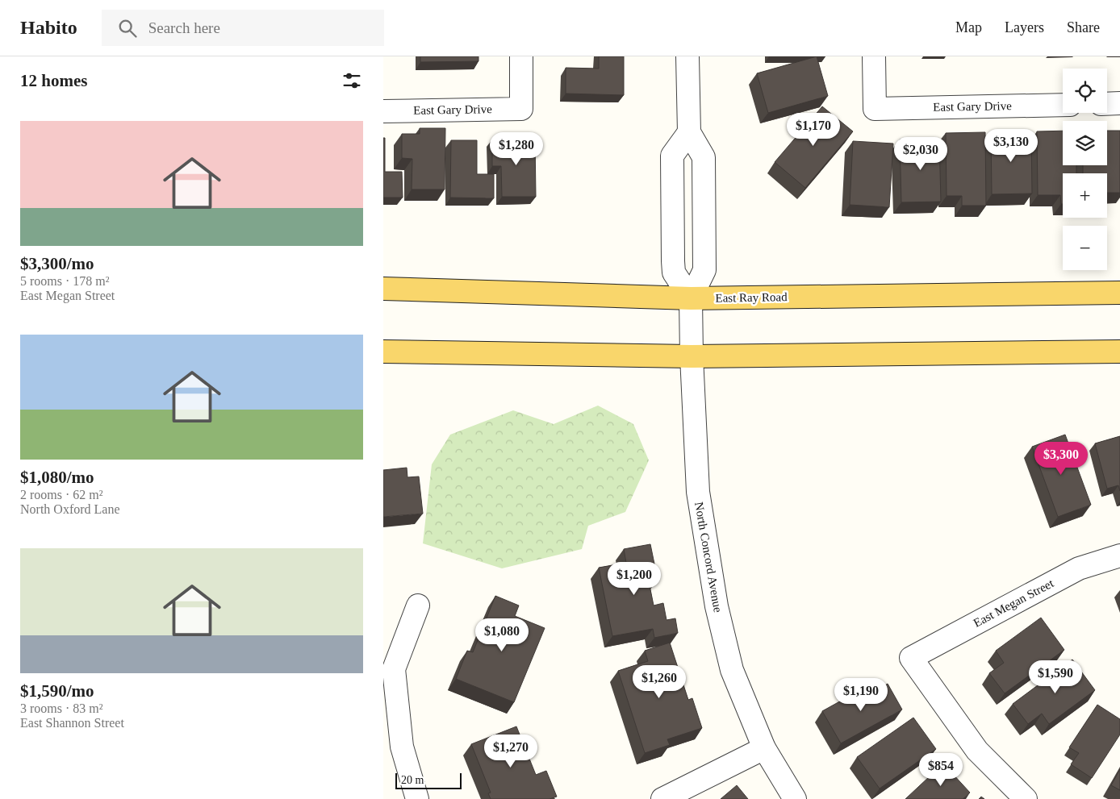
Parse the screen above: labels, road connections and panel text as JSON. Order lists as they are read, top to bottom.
{
  "streets": {
    "main road": ["East Ray Road"],
    "street": ["East Gary Drive", "North Concord Avenue", "East Megan Street"]
  },
  "crossings": [
    ["East Ray Road", "North Concord Avenue"]
  ],
  "scale_bar": "20 m",
  "page": {
    "header": "Habito",
    "search": "Search here",
    "nav": ["Map", "Layers", "Share"],
    "heading": "12 homes",
    "map_buttons": ["+", "−"],
    "list": [
      {
        "name": "$3,300/mo",
        "note": "5 rooms · 178 m² · East Megan Street"
      },
      {
        "name": "$1,080/mo",
        "note": "2 rooms · 62 m² · North Oxford Lane"
      },
      {
        "name": "$1,590/mo",
        "note": "3 rooms · 83 m² · East Shannon Street"
      }
    ],
    "price": [
      "$1,170",
      "$3,130",
      "$1,280",
      "$2,030",
      "$3,300",
      "$1,200",
      "$1,080",
      "$1,590",
      "$1,260",
      "$1,190",
      "$1,270",
      "$854"
    ],
    "scale": "20 m"
  }
}
